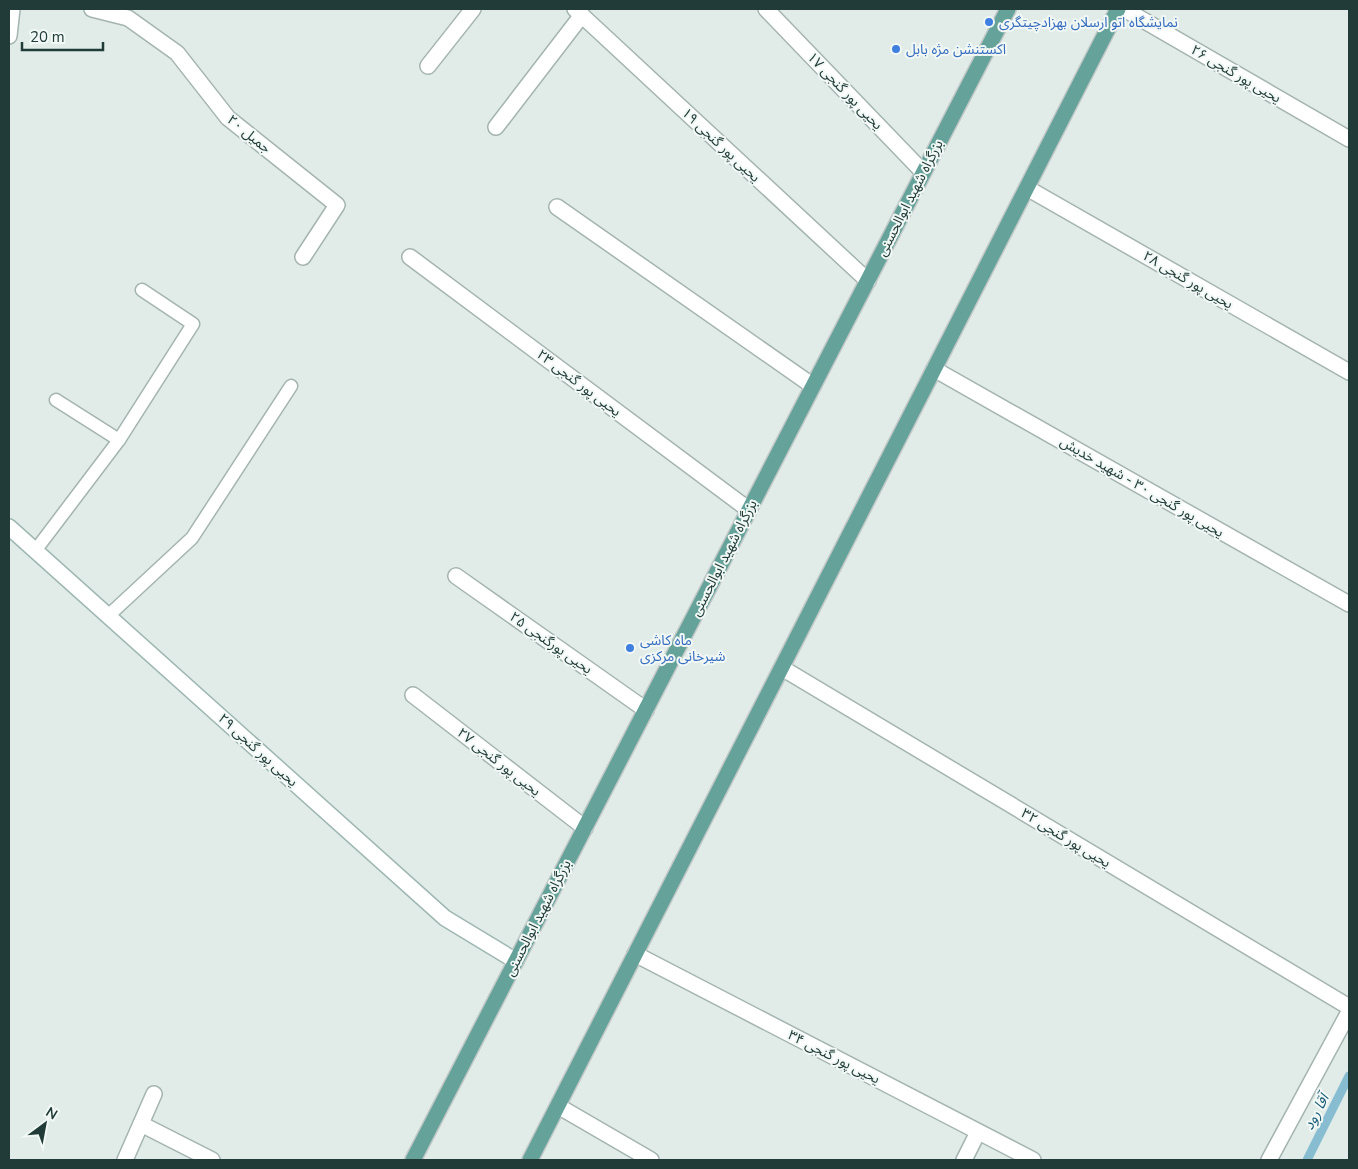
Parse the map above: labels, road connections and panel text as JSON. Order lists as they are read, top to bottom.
{
  "streets": {
    "main road": ["بزرگراه شهید ابوالحسنی"],
    "street": [
      "یحیی پور گنجی ۲۶",
      "یحیی پور گنجی ۱۷",
      "جمیل ۲۰",
      "یحیی پور گنجی ۱۹",
      "یحیی پور گنجی ۲۸",
      "یحیی پور گنجی ۲۳",
      "یحیی پور گنجی ۳۰ - شهید خدیش",
      "یحیی پورگنجی ۲۵",
      "یحیی پور گنجی ۲۹",
      "یحیی پور گنجی ۲۷",
      "یحیی پور گنجی ۳۲",
      "یحیی پور گنجی ۳۴"
    ]
  },
  "crossings": [
    ["یحیی پور گنجی ۱۷", "بزرگراه شهید ابوالحسنی"],
    ["یحیی پور گنجی ۱۹", "بزرگراه شهید ابوالحسنی"],
    ["بزرگراه شهید ابوالحسنی", "یحیی پور گنجی ۲۳"],
    ["بزرگراه شهید ابوالحسنی", "یحیی پورگنجی ۲۵"],
    ["بزرگراه شهید ابوالحسنی", "یحیی پور گنجی ۲۹"],
    ["بزرگراه شهید ابوالحسنی", "یحیی پور گنجی ۲۷"]
  ],
  "water": ["آقا رود"],
  "places": ["نمایشگاه اتو ارسلان بهزادچیتگری", "اکستنشن مژه بابل", "ماه کاشی شیرخانی مرکزی"],
  "scale_bar": "20 m",
  "north": "top right"
}
